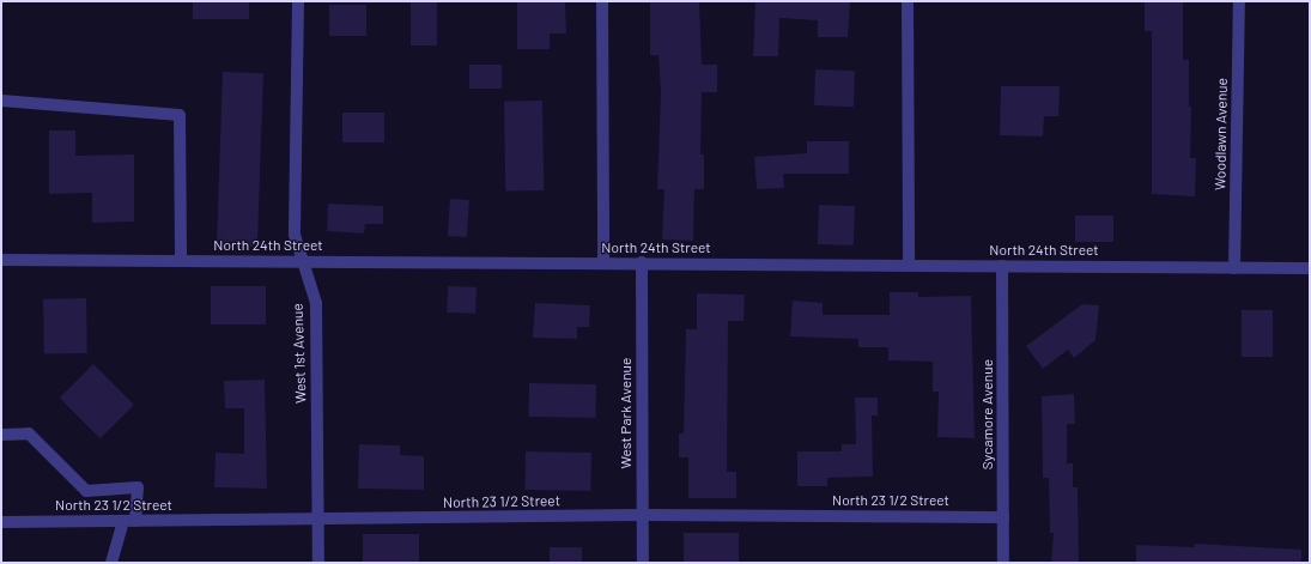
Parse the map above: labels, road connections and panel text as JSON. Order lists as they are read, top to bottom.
{
  "streets": {
    "street": [
      "Woodlawn Avenue",
      "North 24th Street",
      "West 1st Avenue",
      "West Park Avenue",
      "Sycamore Avenue",
      "North 23 1/2 Street"
    ]
  },
  "crossings": [
    ["Woodlawn Avenue", "North 24th Street"],
    ["North 24th Street", "West 1st Avenue"],
    ["North 24th Street", "West Park Avenue"],
    ["North 24th Street", "Sycamore Avenue"],
    ["West 1st Avenue", "North 23 1/2 Street"],
    ["West Park Avenue", "North 23 1/2 Street"],
    ["Sycamore Avenue", "North 23 1/2 Street"]
  ]
}
